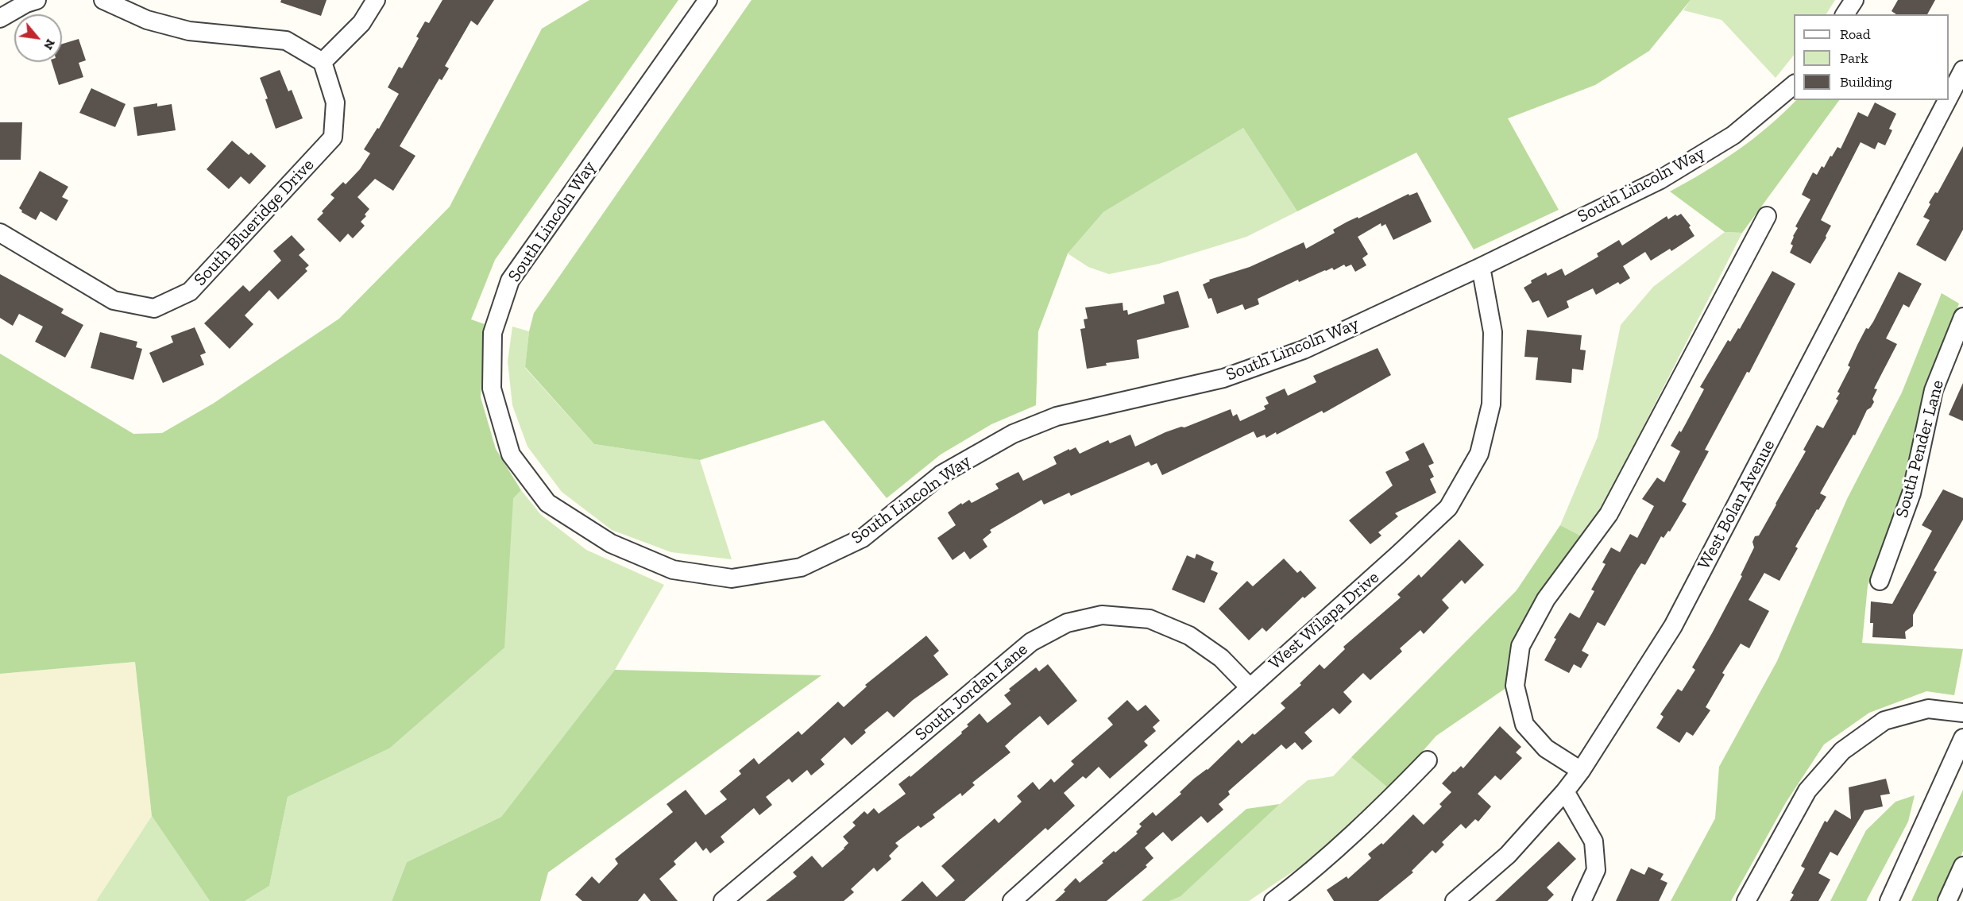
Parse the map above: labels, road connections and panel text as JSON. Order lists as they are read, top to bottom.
{
  "streets": {
    "street": [
      "South Lincoln Way",
      "South Blueridge Drive",
      "South Pender Lane",
      "West Bolan Avenue",
      "West Wilapa Drive",
      "South Jordan Lane"
    ]
  },
  "crossings": [
    ["South Lincoln Way", "West Wilapa Drive"],
    ["West Wilapa Drive", "South Jordan Lane"]
  ],
  "legend": ["Road", "Park", "Building"],
  "north": "bottom right"
}
